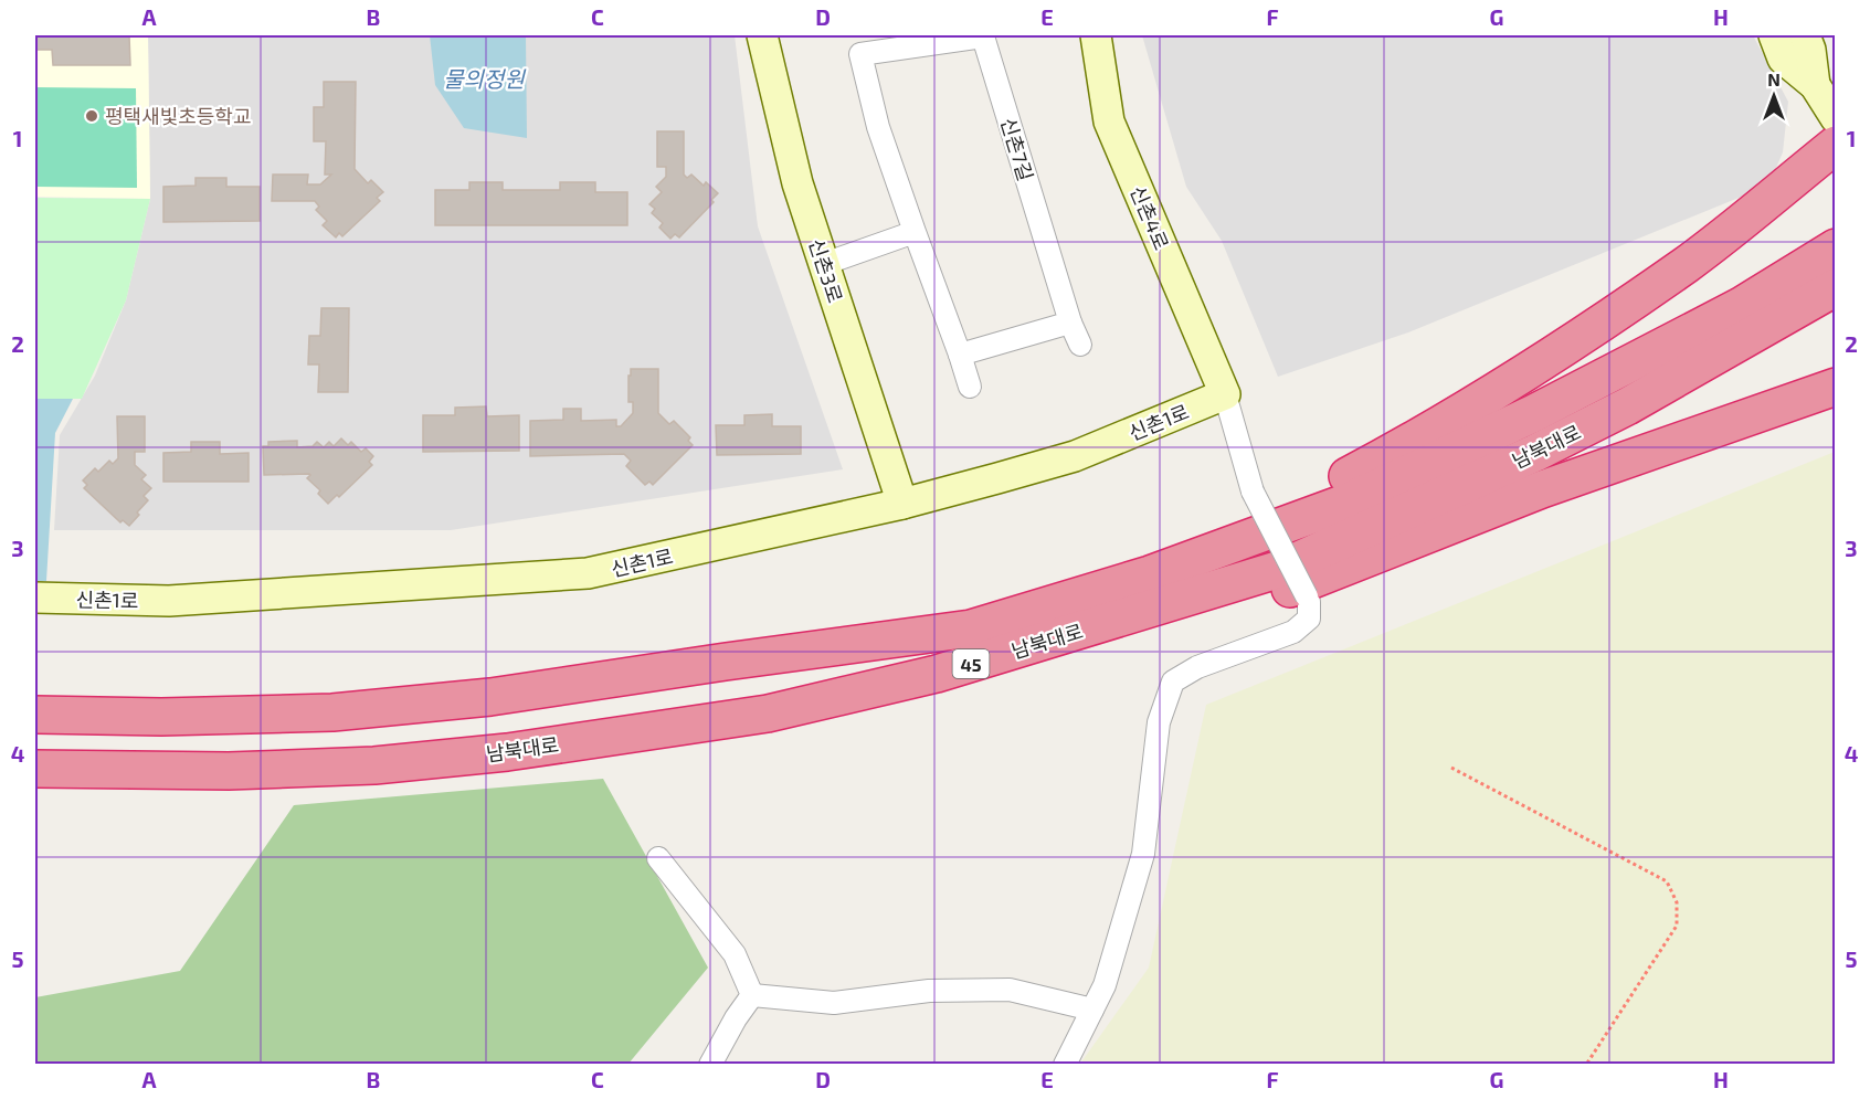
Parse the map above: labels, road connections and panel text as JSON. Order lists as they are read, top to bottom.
{
  "streets": {
    "highway": ["남북대로", "45"],
    "street": [
      "신촌7길",
      "신촌4로",
      "신촌3로",
      "신촌1로"
    ]
  },
  "crossings": [
    ["신촌4로", "신촌1로"],
    ["신촌3로", "신촌1로"]
  ],
  "water": ["물의정원"],
  "places": ["평택새빛초등학교"],
  "north": "top",
  "grid": {
    "columns": [
      "A",
      "B",
      "C",
      "D",
      "E",
      "F",
      "G",
      "H"
    ],
    "rows": [
      "1",
      "2",
      "3",
      "4",
      "5"
    ]
  }
}
